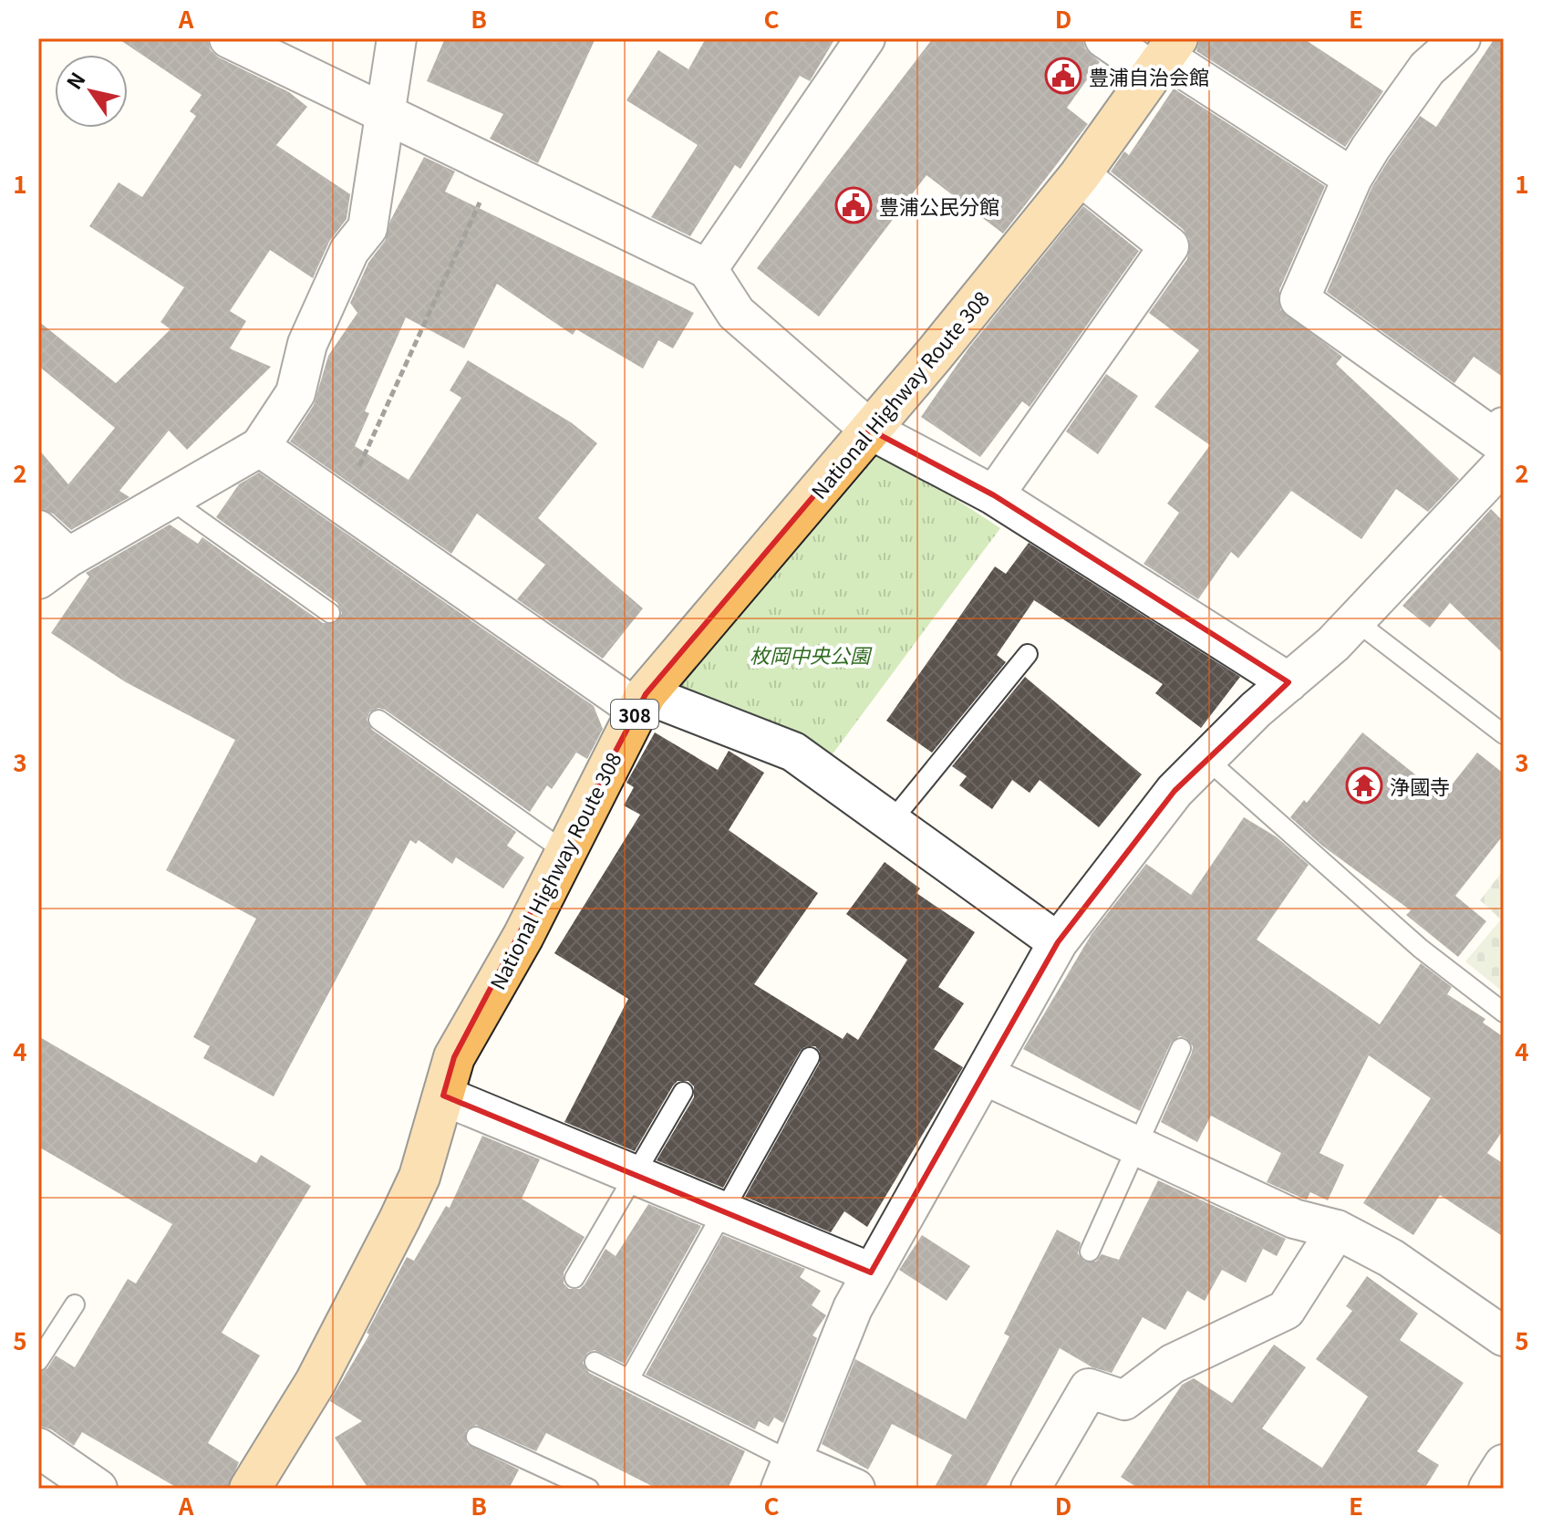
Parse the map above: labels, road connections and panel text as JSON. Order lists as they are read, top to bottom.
{
  "streets": {
    "highway": ["National Highway Route 308", "308"]
  },
  "parks": ["枚岡中央公園"],
  "places": {
    "public building": ["豊浦自治会館", "豊浦公民分館"],
    "temple": ["浄國寺"]
  },
  "north": "top left",
  "grid": {
    "columns": [
      "A",
      "B",
      "C",
      "D",
      "E"
    ],
    "rows": [
      "1",
      "2",
      "3",
      "4",
      "5"
    ]
  }
}
